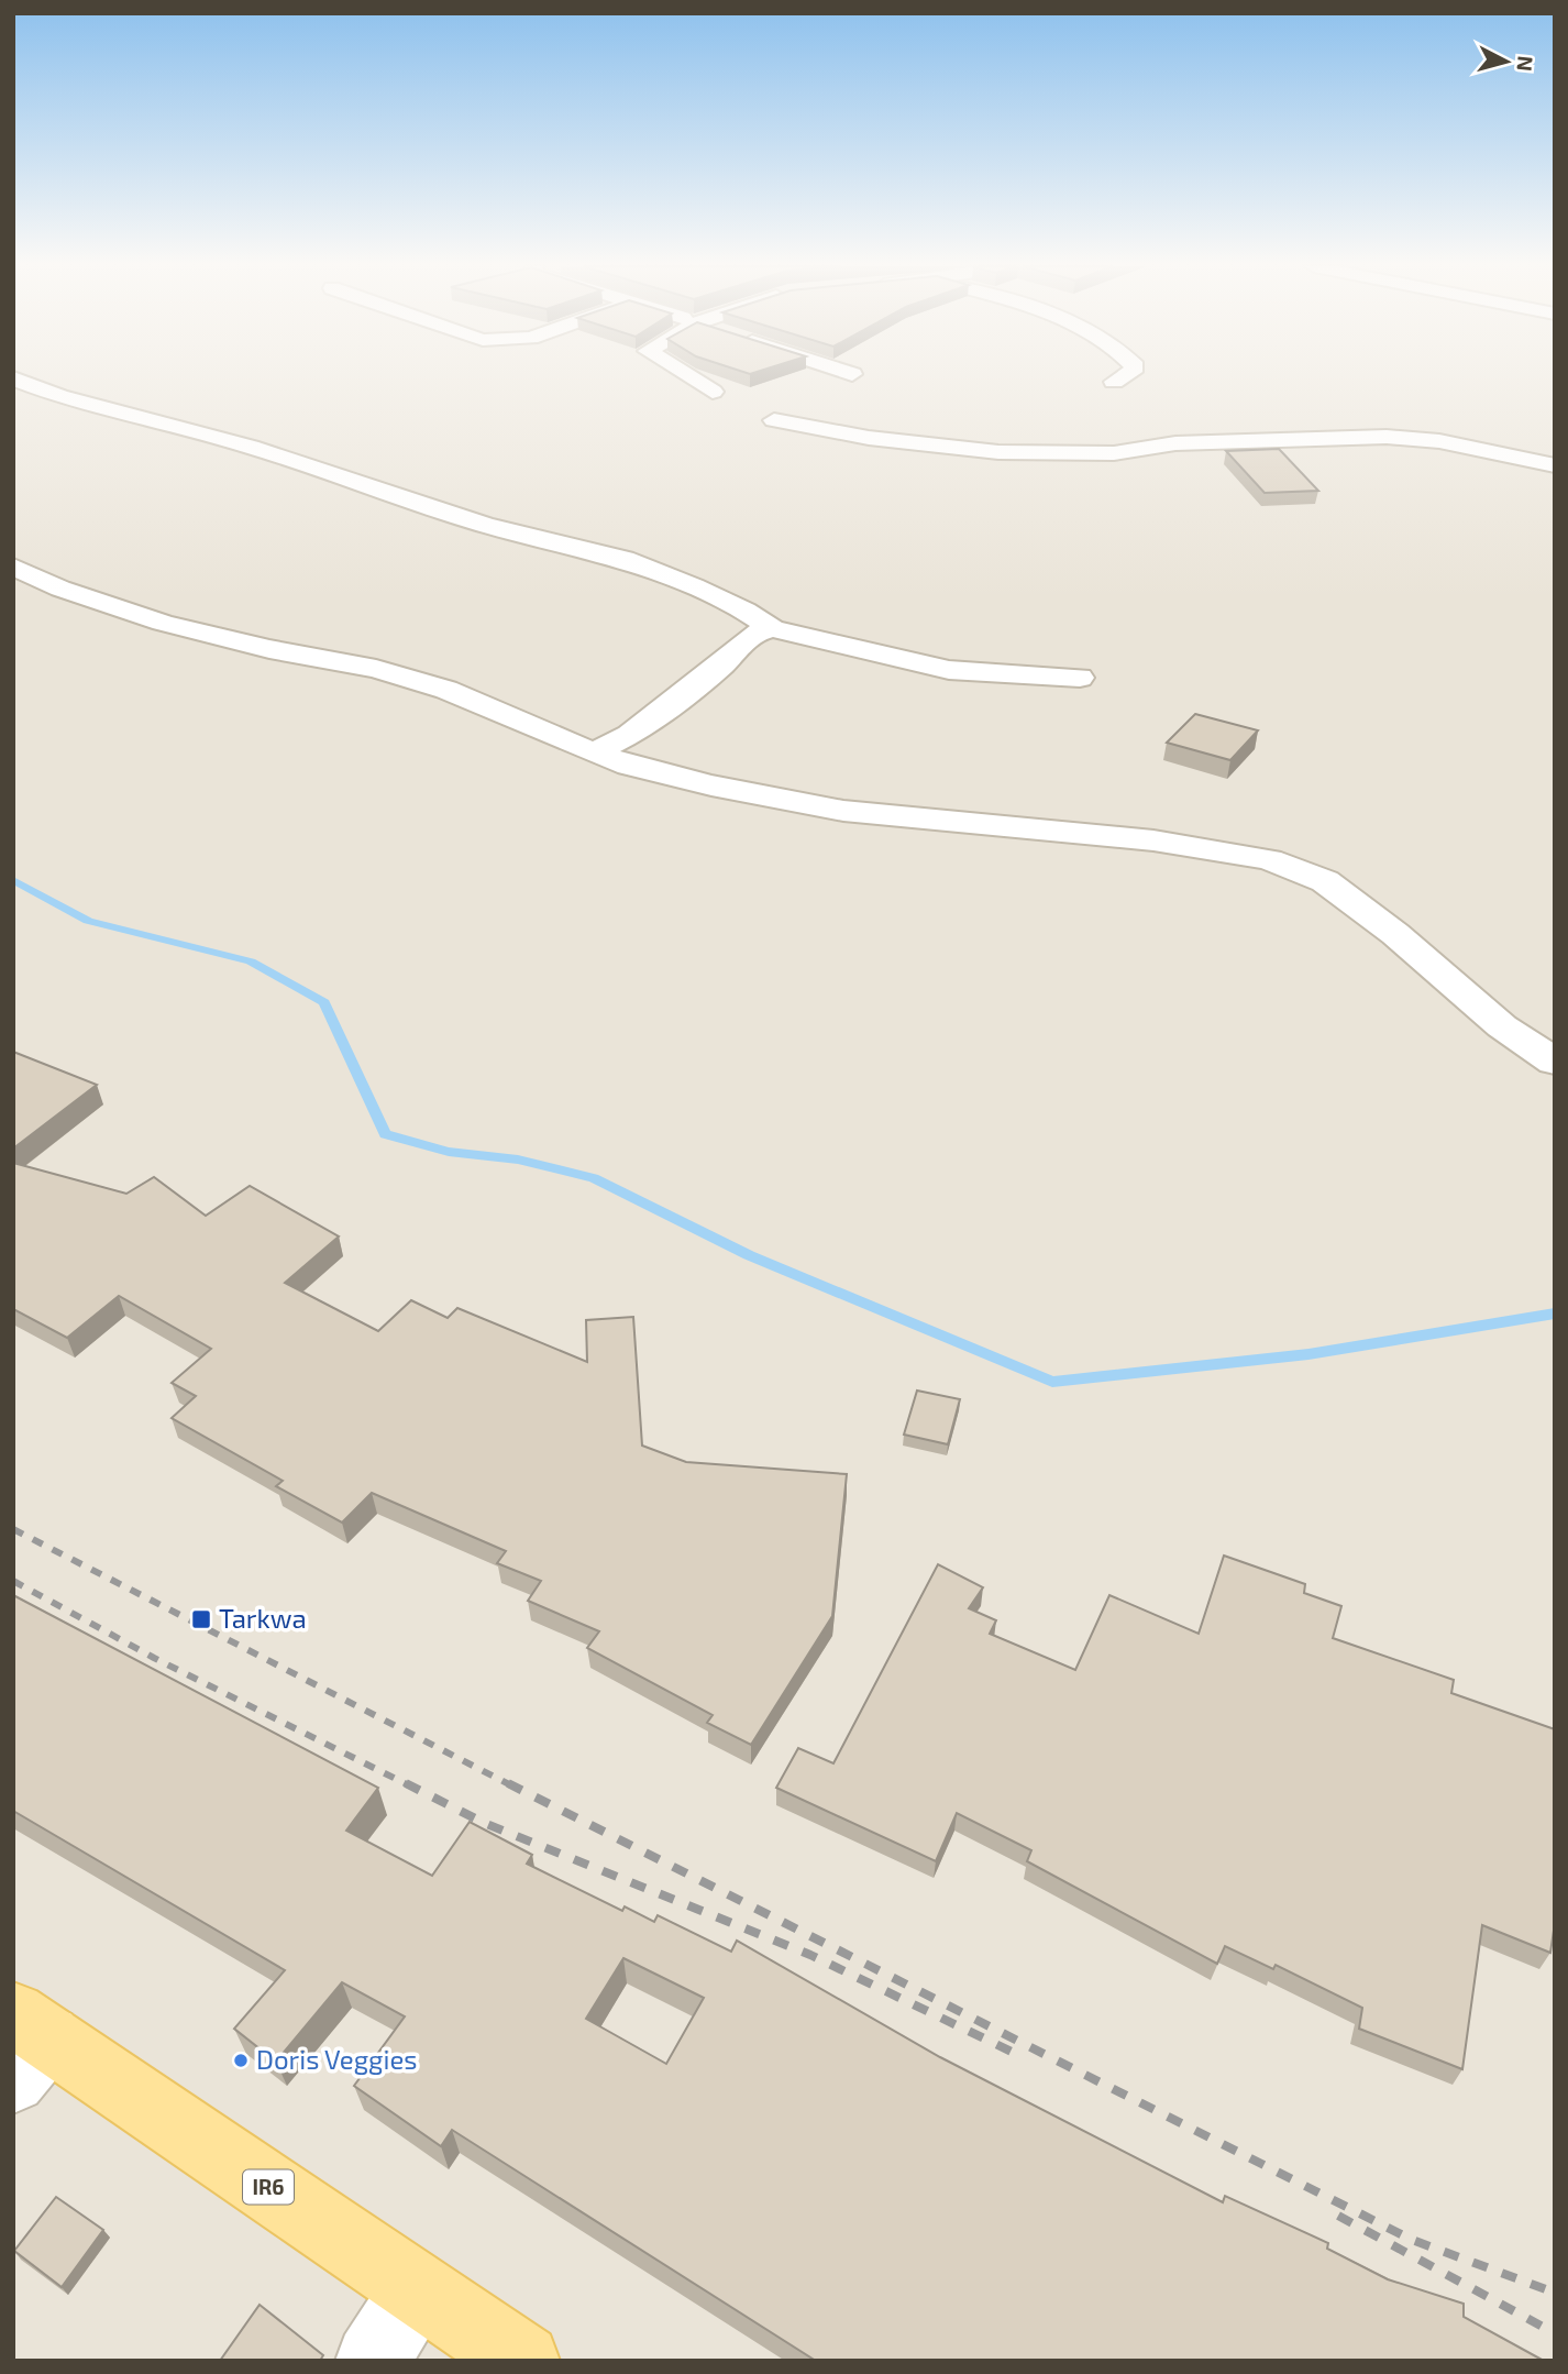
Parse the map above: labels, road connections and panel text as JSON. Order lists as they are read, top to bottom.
{
  "streets": {
    "main road": ["IR6"]
  },
  "places": {
    "transit": ["Tarkwa"],
    "other": ["Doris Veggies"]
  },
  "north": "right"
}
